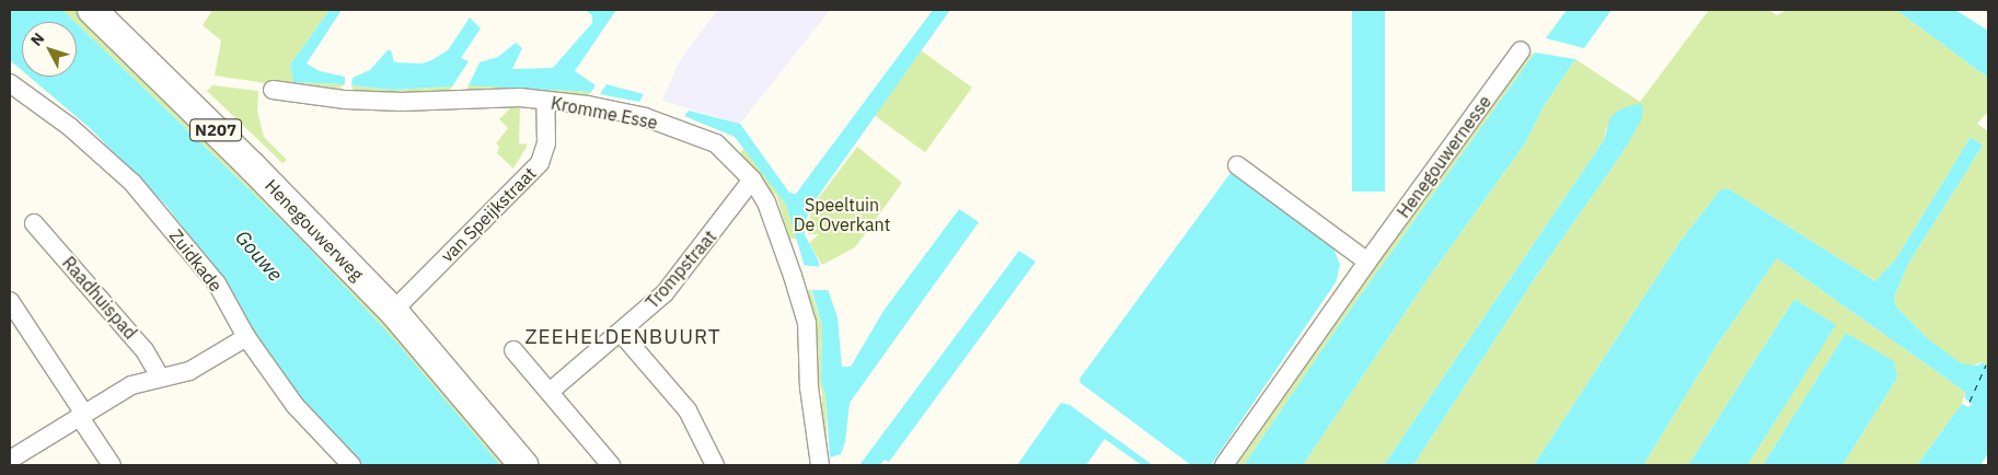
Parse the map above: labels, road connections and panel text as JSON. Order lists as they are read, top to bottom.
{
  "streets": {
    "main road": ["N207", "Henegouwerweg"],
    "street": [
      "Kromme Esse",
      "Henegouwernesse",
      "van Speijkstraat",
      "Zuidkade",
      "Trompstraat",
      "Raadhuispad"
    ]
  },
  "crossings": [
    ["Kromme Esse", "van Speijkstraat"],
    ["Kromme Esse", "Trompstraat"],
    ["van Speijkstraat", "Henegouwerweg"]
  ],
  "districts": ["ZEEHELDENBUURT"],
  "water": ["Gouwe"],
  "parks": ["Speeltuin De Overkant"],
  "north": "top left"
}
